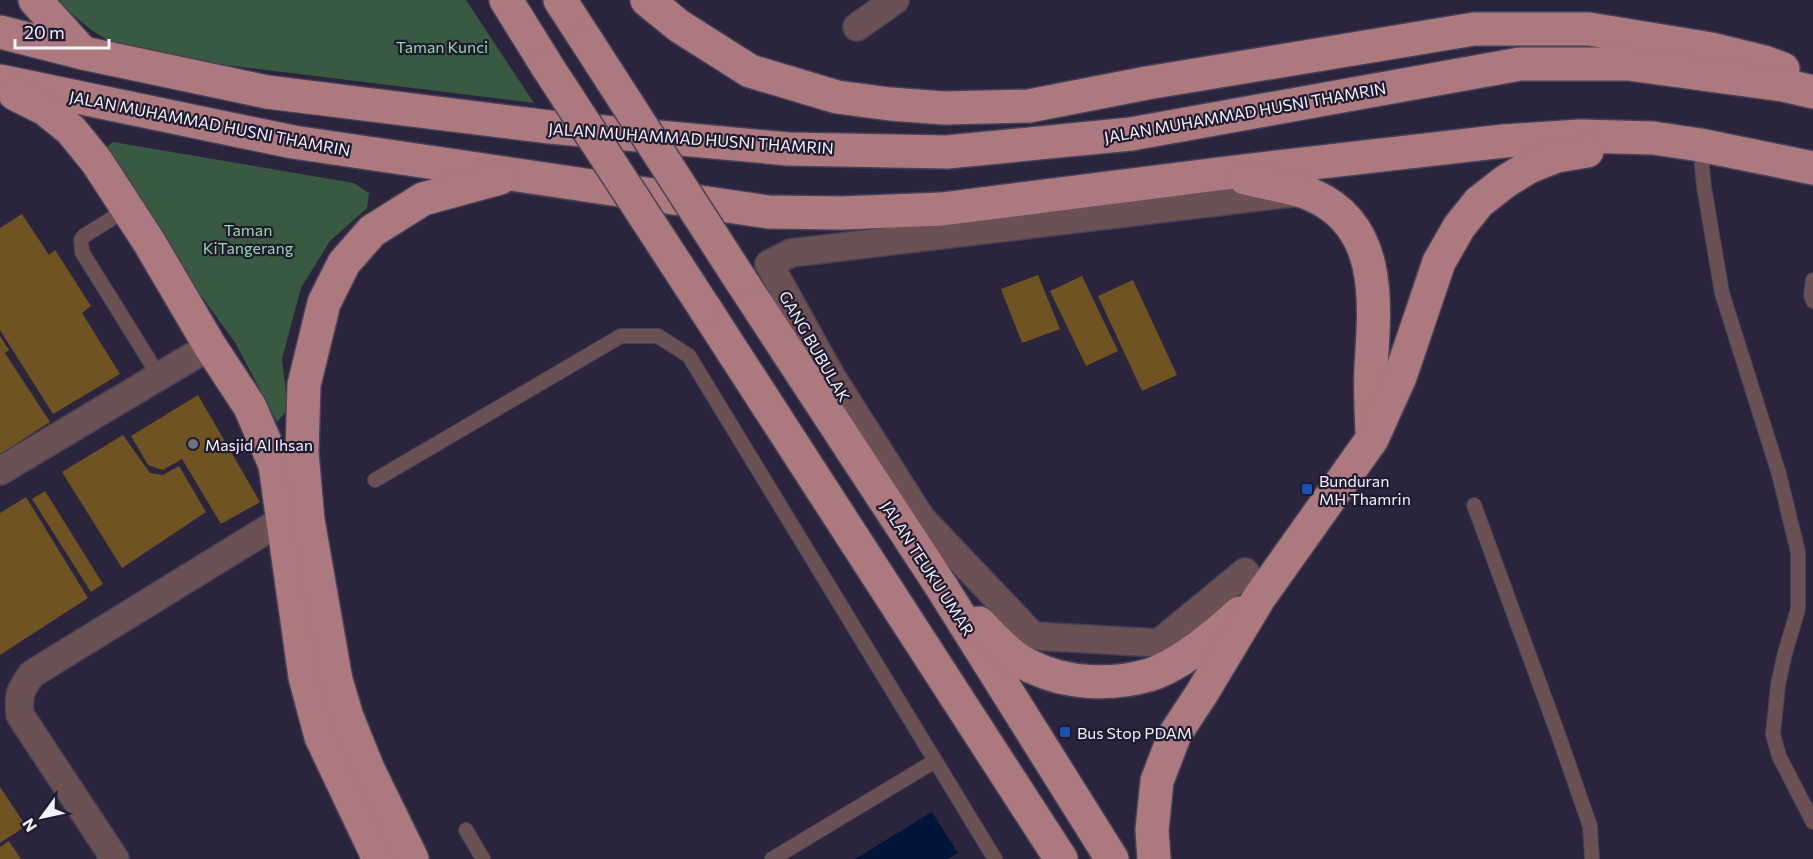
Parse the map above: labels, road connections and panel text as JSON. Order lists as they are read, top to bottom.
{
  "streets": {
    "main road": ["JALAN MUHAMMAD HUSNI THAMRIN", "JALAN TEUKU UMAR"],
    "street": ["GANG BUBULAK"]
  },
  "parks": ["Taman Kunci", "Taman KiTangerang"],
  "places": {
    "other": ["Masjid Al Ihsan"],
    "transit": ["Bunduran MH Thamrin", "Bus Stop PDAM"]
  },
  "scale_bar": "20 m",
  "north": "bottom left"
}
